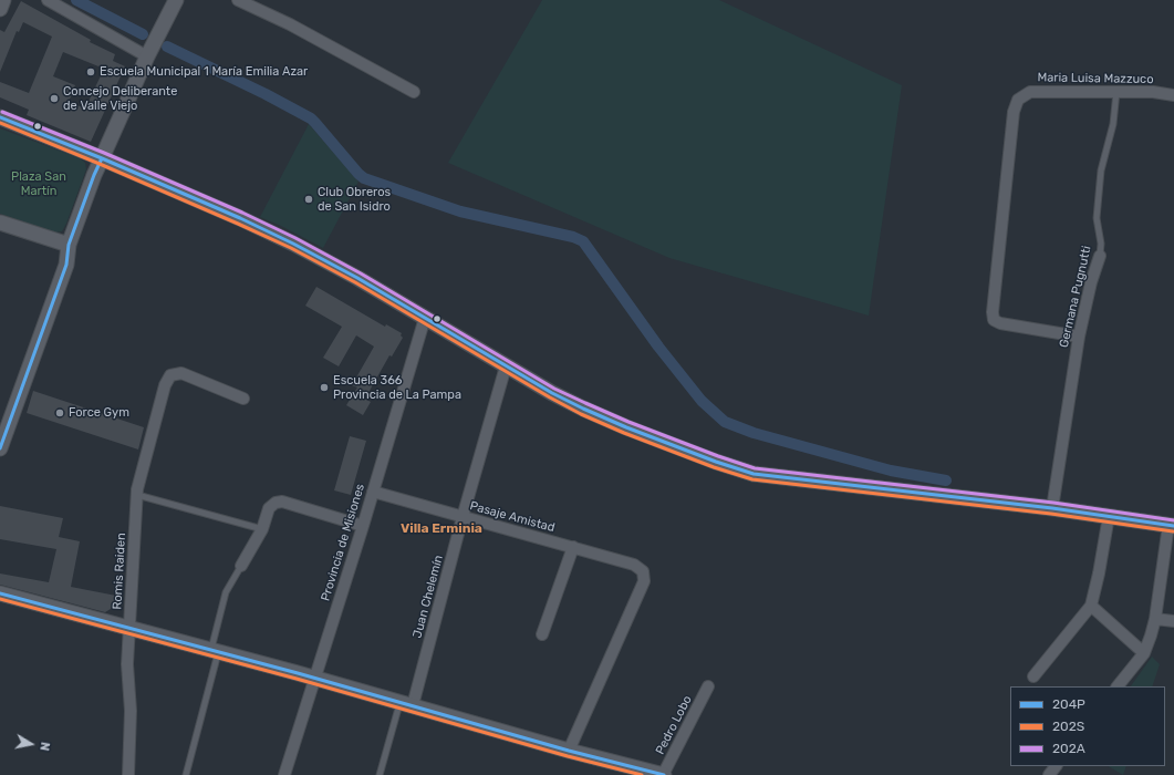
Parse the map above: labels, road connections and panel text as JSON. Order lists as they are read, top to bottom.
{
  "streets": {
    "street": [
      "Maria Luisa Mazzuco",
      "Germana Pugnutti",
      "Pasaje Amistad",
      "Provincia de Misiones",
      "Romis Raiden",
      "Juan Chelemín",
      "Pedro Lobo"
    ]
  },
  "crossings": [
    ["Maria Luisa Mazzuco", "Germana Pugnutti"],
    ["Pasaje Amistad", "Provincia de Misiones"],
    ["Pasaje Amistad", "Juan Chelemín"]
  ],
  "districts": ["Villa Erminia"],
  "parks": ["Plaza San Martín"],
  "places": [
    "Escuela Municipal 1 María Emilia Azar",
    "Concejo Deliberante de Valle Viejo",
    "Club Obreros de San Isidro",
    "Escuela 366 Provincia de La Pampa",
    "Force Gym"
  ],
  "lines": ["transit line 202A", "transit line 204P", "transit line 202S"],
  "legend": ["204P", "202S", "202A"],
  "north": "right"
}
